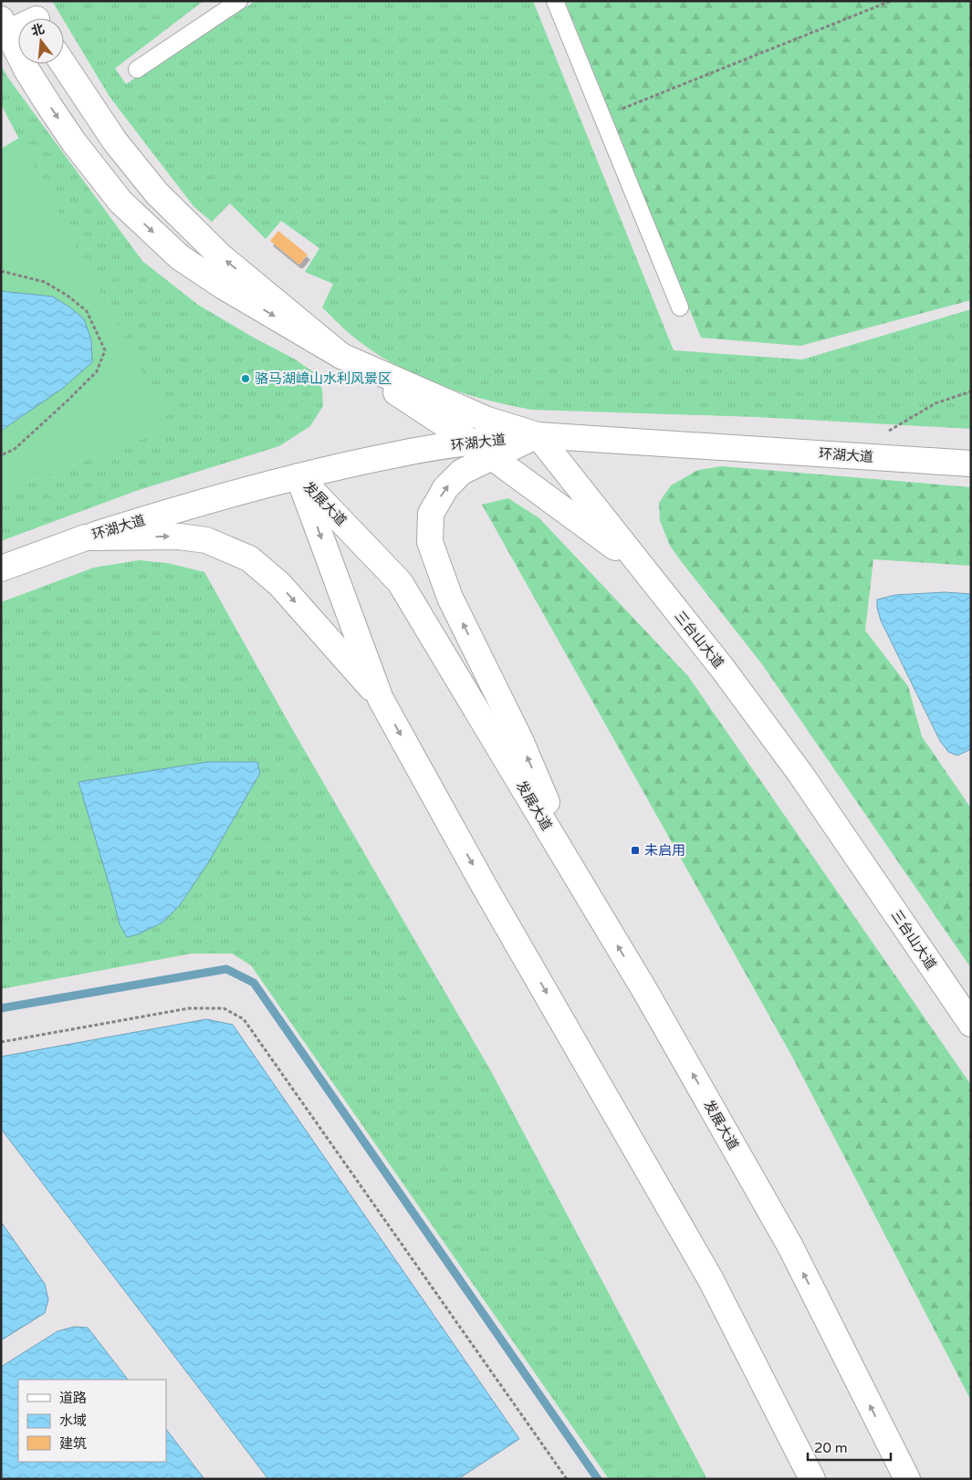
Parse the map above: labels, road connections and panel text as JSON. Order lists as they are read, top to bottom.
{
  "streets": {
    "main road": ["环湖大道", "发展大道", "三台山大道"]
  },
  "crossings": [
    ["环湖大道", "发展大道"],
    ["环湖大道", "三台山大道"]
  ],
  "places": {
    "other": ["骆马湖嶂山水利风景区"],
    "transit": ["未启用"]
  },
  "legend": ["道路", "水域", "建筑"],
  "scale_bar": "20 m",
  "north": "top"
}
